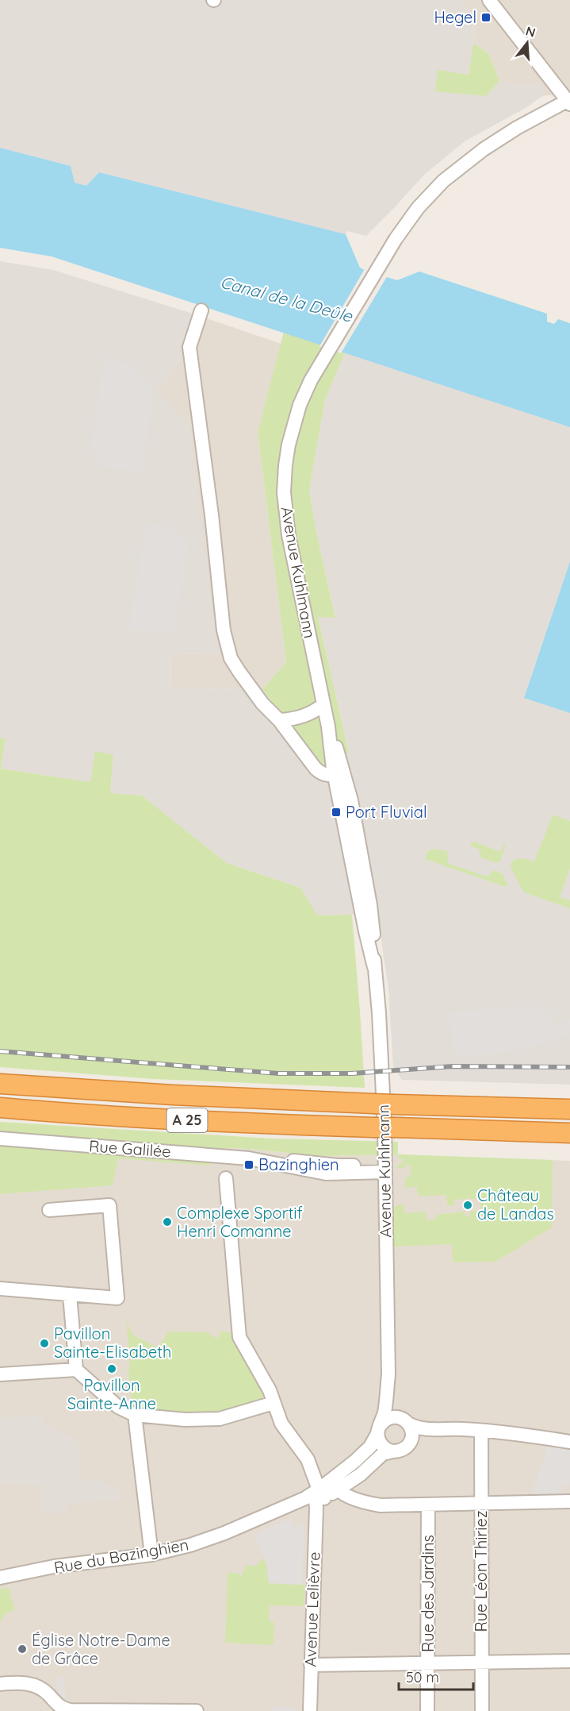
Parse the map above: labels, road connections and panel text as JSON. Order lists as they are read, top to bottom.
{
  "streets": {
    "highway": ["A 25"],
    "street": [
      "Avenue Kuhlmann",
      "Rue Galilée",
      "Rue du Bazinghien",
      "Rue Léon Thiriez",
      "Rue des Jardins",
      "Avenue Lelièvre"
    ]
  },
  "crossings": [
    ["Avenue Kuhlmann", "A 25"],
    ["Avenue Kuhlmann", "Rue Galilée"],
    ["Avenue Kuhlmann", "Rue du Bazinghien"],
    ["Rue du Bazinghien", "Avenue Lelièvre"]
  ],
  "water": ["Canal de la Deûle"],
  "places": {
    "transit": ["Hegel", "Port Fluvial", "Bazinghien"],
    "other": [
      "Château de Landas",
      "Complexe Sportif Henri Comanne",
      "Pavillon Sainte-Elisabeth",
      "Pavillon Sainte-Anne",
      "Église Notre-Dame de Grâce"
    ]
  },
  "scale_bar": "50 m",
  "north": "top"
}
